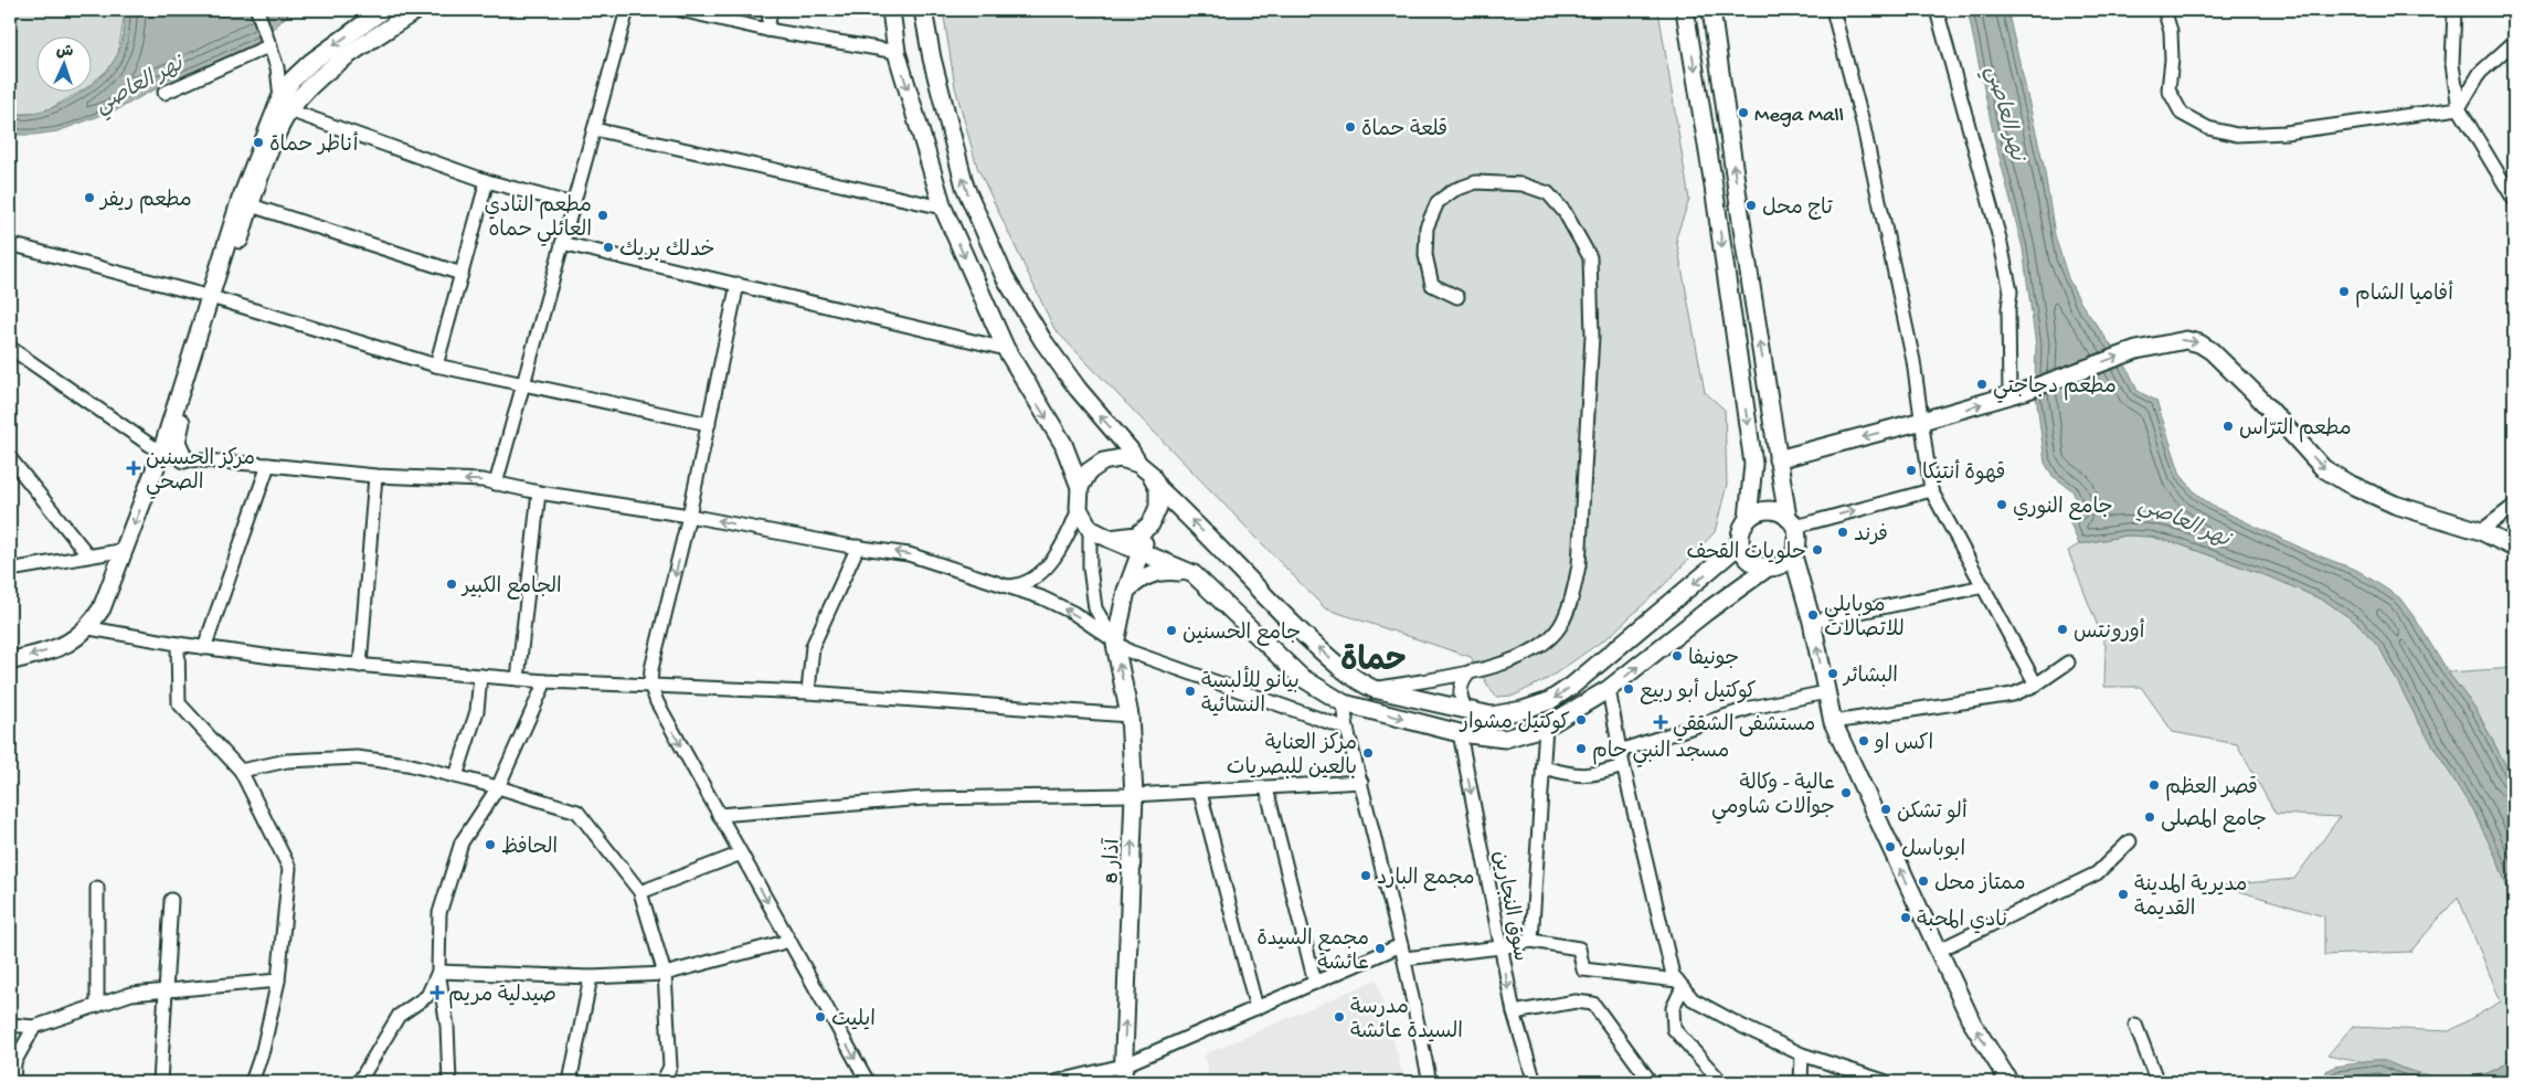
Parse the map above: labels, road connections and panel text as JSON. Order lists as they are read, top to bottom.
{
  "streets": {
    "main road": ["8 آذار"],
    "street": ["سوق النجارين"]
  },
  "one_way": ["8 آذار"],
  "districts": ["حماة"],
  "water": ["نهر العاصي"],
  "places": {
    "other": [
      "Mega Mall",
      "قلعة حماة",
      "أناطر حماة",
      "مطعم ريفر",
      "تاج محل",
      "مطعم النادي العائلي حماه",
      "خدلك بريك",
      "أفاميا الشام",
      "مطعم دجاجتي",
      "مطعم الترّاس",
      "قهوة أنتيكا",
      "جامع النوري",
      "فرند",
      "حلويات القحف",
      "الجامع الكبير",
      "موبايلي للاتصالات",
      "أورونتس",
      "جامع الحسنين",
      "جونيفا",
      "البشائر",
      "كوكتيل أبو ربيع",
      "بيانو للألبسة النسائية",
      "كوكتيل مشوار",
      "اكس او",
      "مسجد النبي حام",
      "مركز العناية بالعين للبصريات",
      "قصر العظم",
      "عالية - وكالة جوالات شاومي",
      "ألو تشكن",
      "جامع المصلى",
      "الحافظ",
      "ابوباسل",
      "مجمع البارد",
      "ممتاز محل",
      "مديرية المدينة القديمة",
      "نادي المحبة",
      "مجمع السيدة عائشة",
      "ايليت",
      "مدرسة السيدة عائشة"
    ],
    "health": ["مركز الحسنين الصحي", "مستشفى الشققي", "صيدلية مريم"]
  },
  "north": "top"
}
